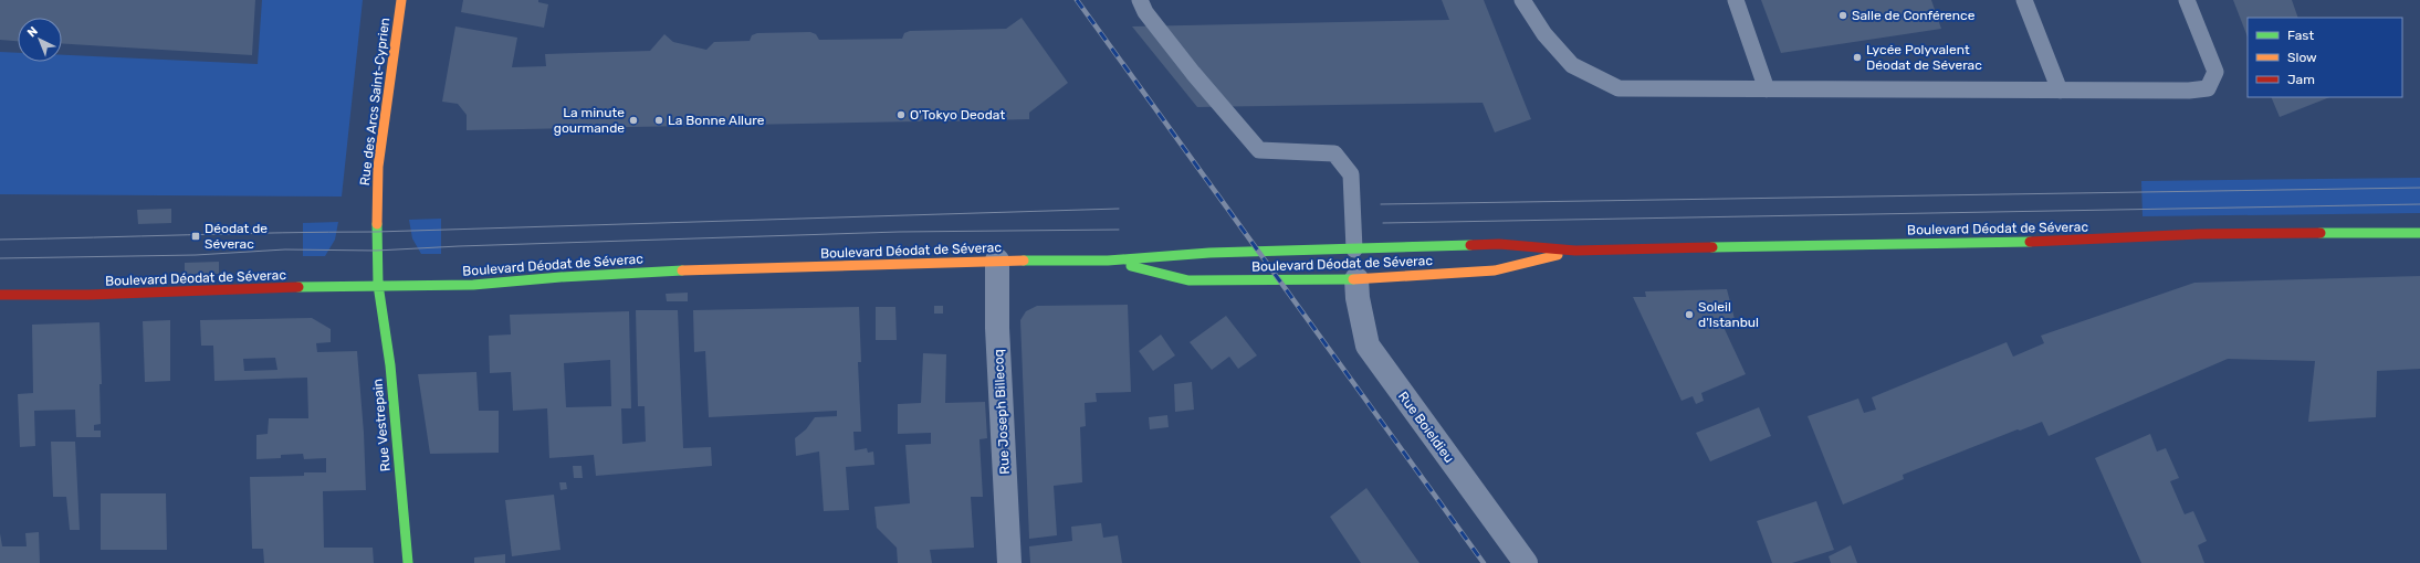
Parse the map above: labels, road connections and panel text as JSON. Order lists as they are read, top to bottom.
{
  "streets": {
    "main road": ["Rue des Arcs Saint-Cyprien", "Boulevard Déodat de Séverac", "Rue Vestrepain"],
    "street": ["Rue Joseph Billecoq", "Rue Boieldieu"]
  },
  "crossings": [
    ["Rue des Arcs Saint-Cyprien", "Boulevard Déodat de Séverac"],
    ["Rue des Arcs Saint-Cyprien", "Rue Vestrepain"],
    ["Boulevard Déodat de Séverac", "Rue Joseph Billecoq"],
    ["Boulevard Déodat de Séverac", "Rue Vestrepain"],
    ["Boulevard Déodat de Séverac", "Rue Boieldieu"]
  ],
  "places": {
    "other": [
      "Salle de Conférence",
      "Lycée Polyvalent Déodat de Séverac",
      "O'Tokyo Deodat",
      "La minute gourmande",
      "La Bonne Allure",
      "Soleil d'Istanbul"
    ],
    "transit": ["Déodat de Séverac"]
  },
  "legend": ["Fast", "Slow", "Jam"],
  "north": "top left"
}
